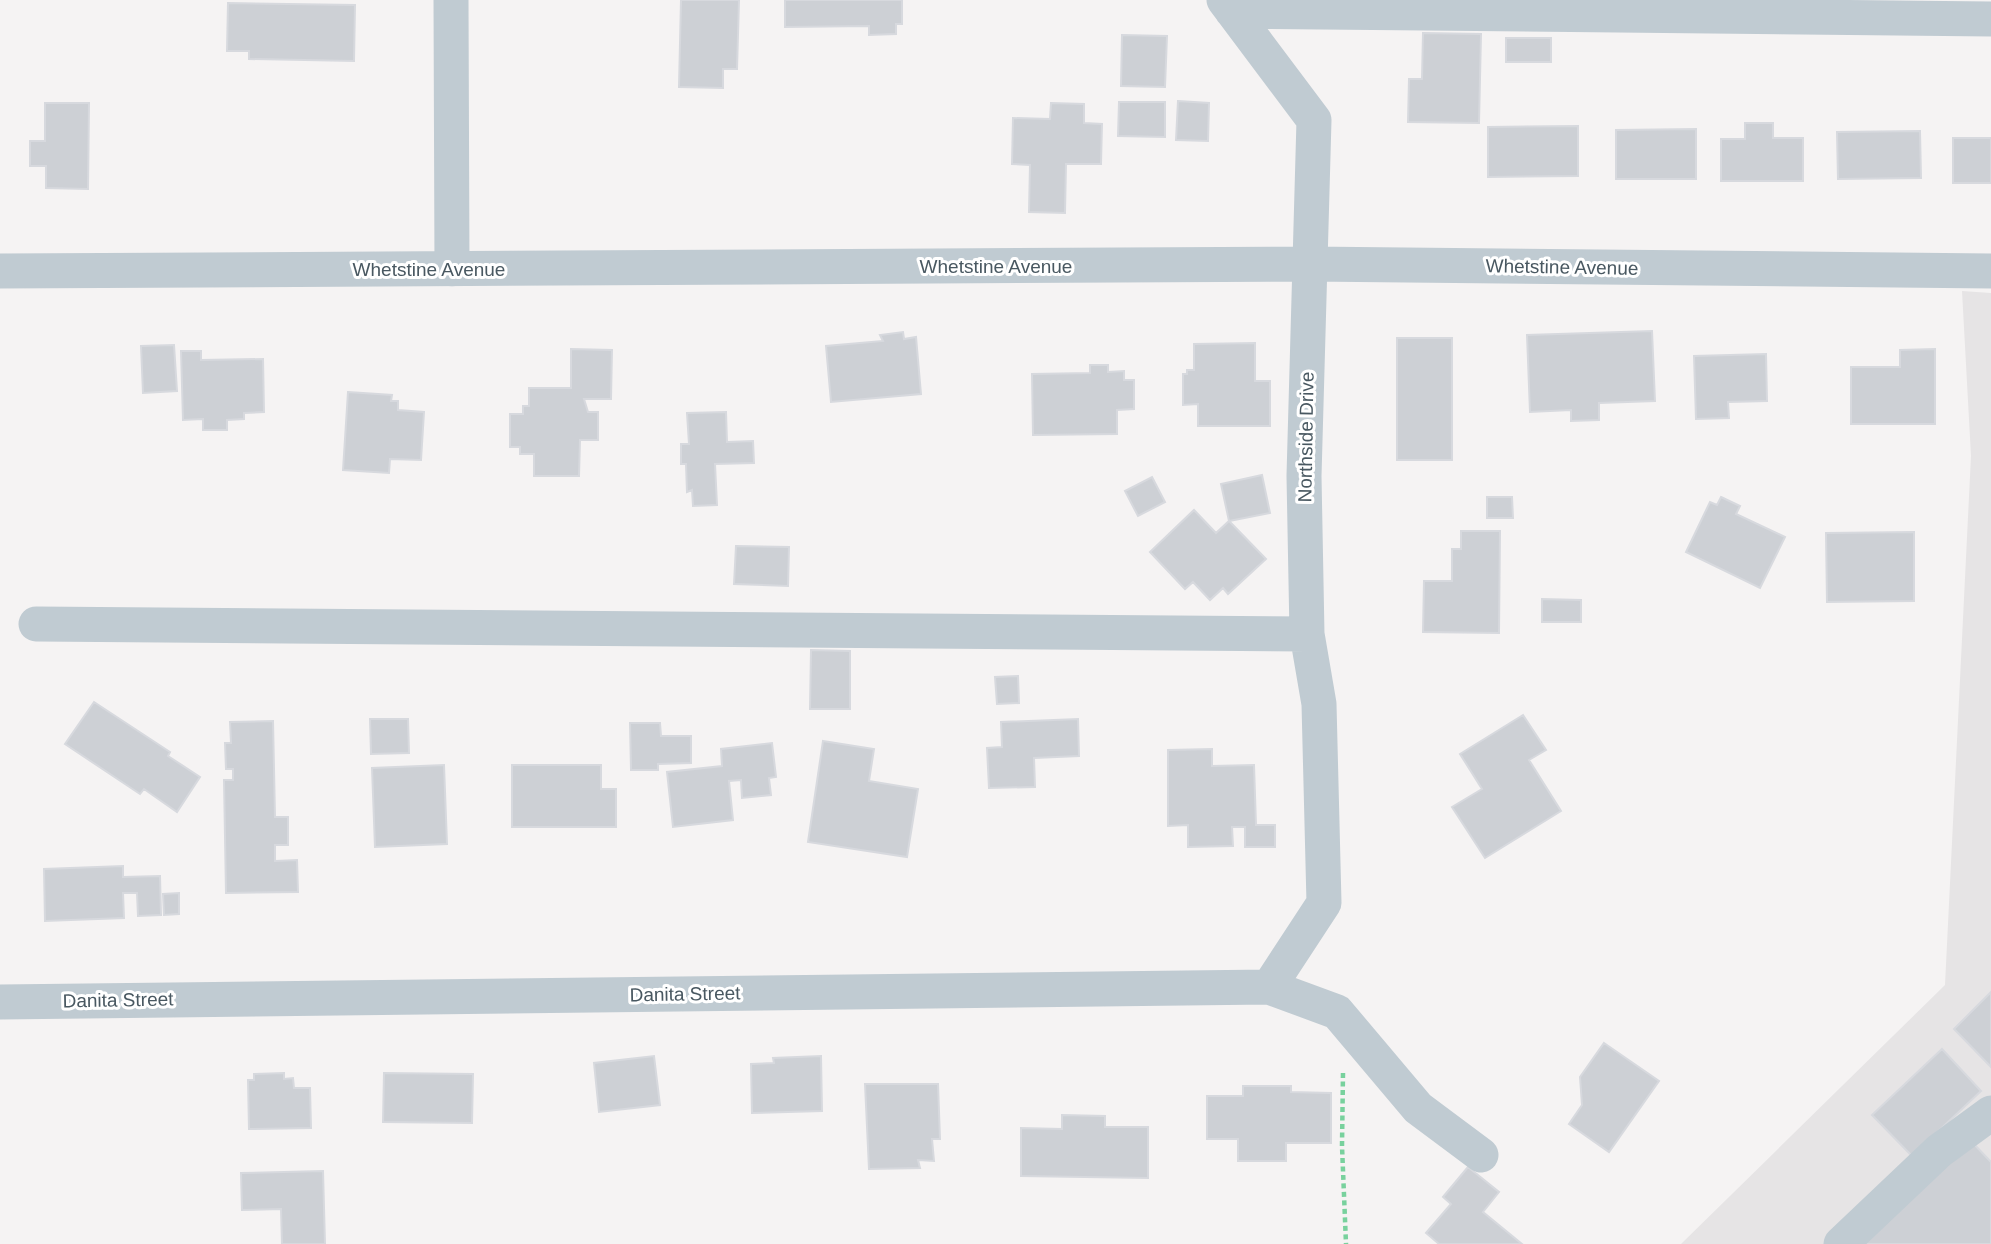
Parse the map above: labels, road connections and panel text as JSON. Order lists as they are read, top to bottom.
{
  "streets": {
    "street": ["Whetstine Avenue", "Northside Drive", "Danita Street"]
  },
  "crossings": [
    ["Whetstine Avenue", "Northside Drive"],
    ["Northside Drive", "Danita Street"]
  ]
}
